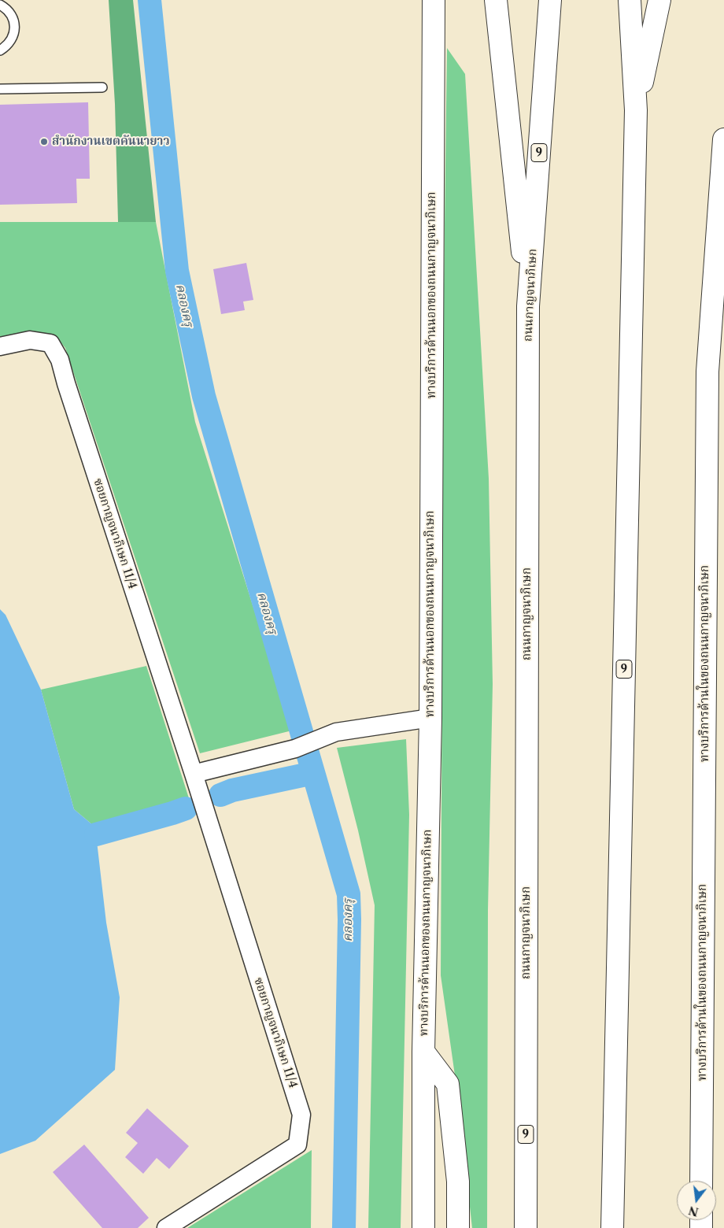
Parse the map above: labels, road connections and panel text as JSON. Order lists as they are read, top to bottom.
{
  "streets": {
    "main road": [
      "9",
      "ทางบริการด้านนอกของถนนกาญจนาภิเษก",
      "ถนนกาญจนาภิเษก",
      "ทางบริการด้านในของถนนกาญจนาภิเษก"
    ],
    "street": ["ซอยกาญจนาภิเษก 11/4"]
  },
  "water": ["คลองครุ"],
  "places": ["สำนักงานเขตคันนายาว"],
  "north": "bottom"
}
